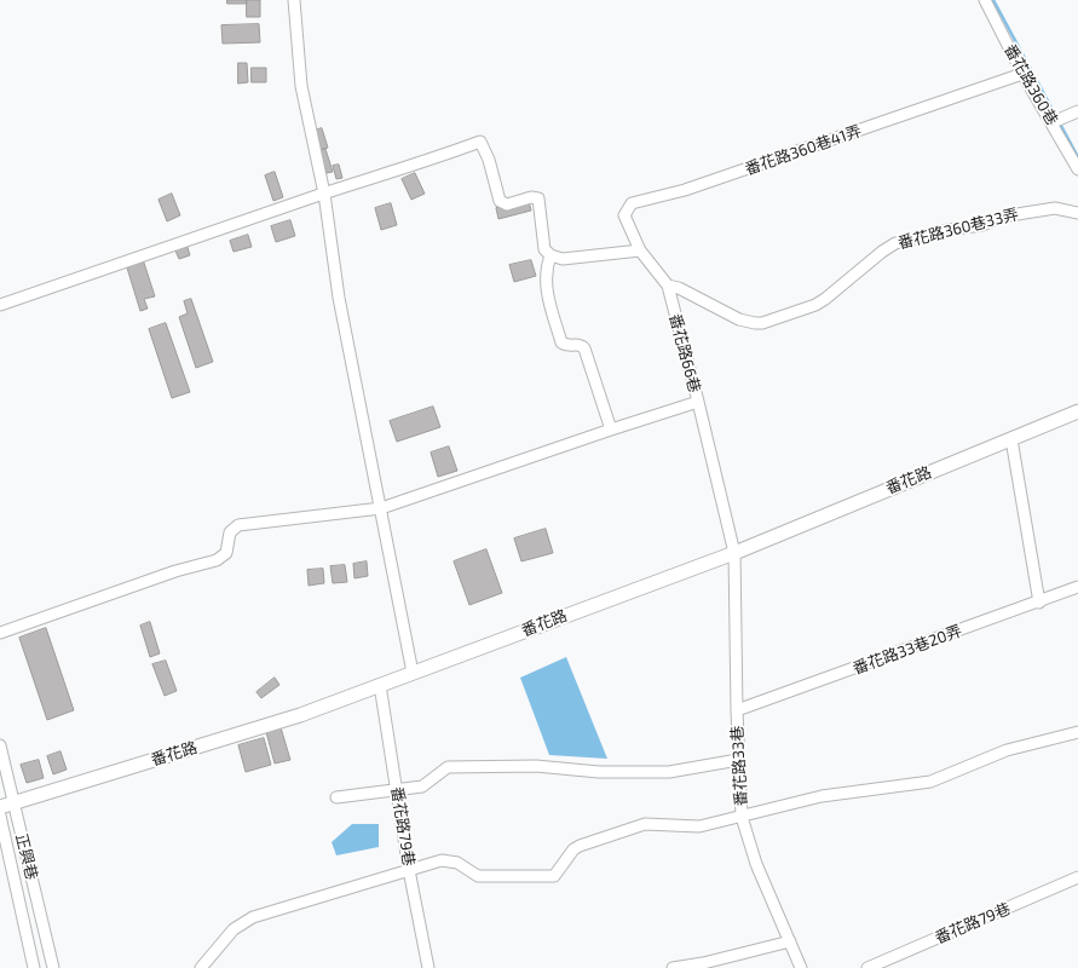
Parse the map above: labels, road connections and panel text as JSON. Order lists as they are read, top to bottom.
{
  "streets": {
    "main road": ["番花路"],
    "street": [
      "番花路360巷",
      "番花路360巷41弄",
      "番花路360巷33弄",
      "番花路66巷",
      "番花路33巷20弄",
      "番花路33巷",
      "番花路79巷",
      "正興巷"
    ]
  },
  "crossings": [
    ["番花路360巷", "番花路360巷41弄"],
    ["番花路360巷41弄", "番花路66巷"],
    ["番花路360巷33弄", "番花路66巷"],
    ["番花路66巷", "番花路"],
    ["番花路66巷", "番花路33巷"],
    ["番花路", "番花路33巷"],
    ["番花路", "番花路79巷"],
    ["番花路", "正興巷"],
    ["番花路33巷20弄", "番花路33巷"]
  ]
}
